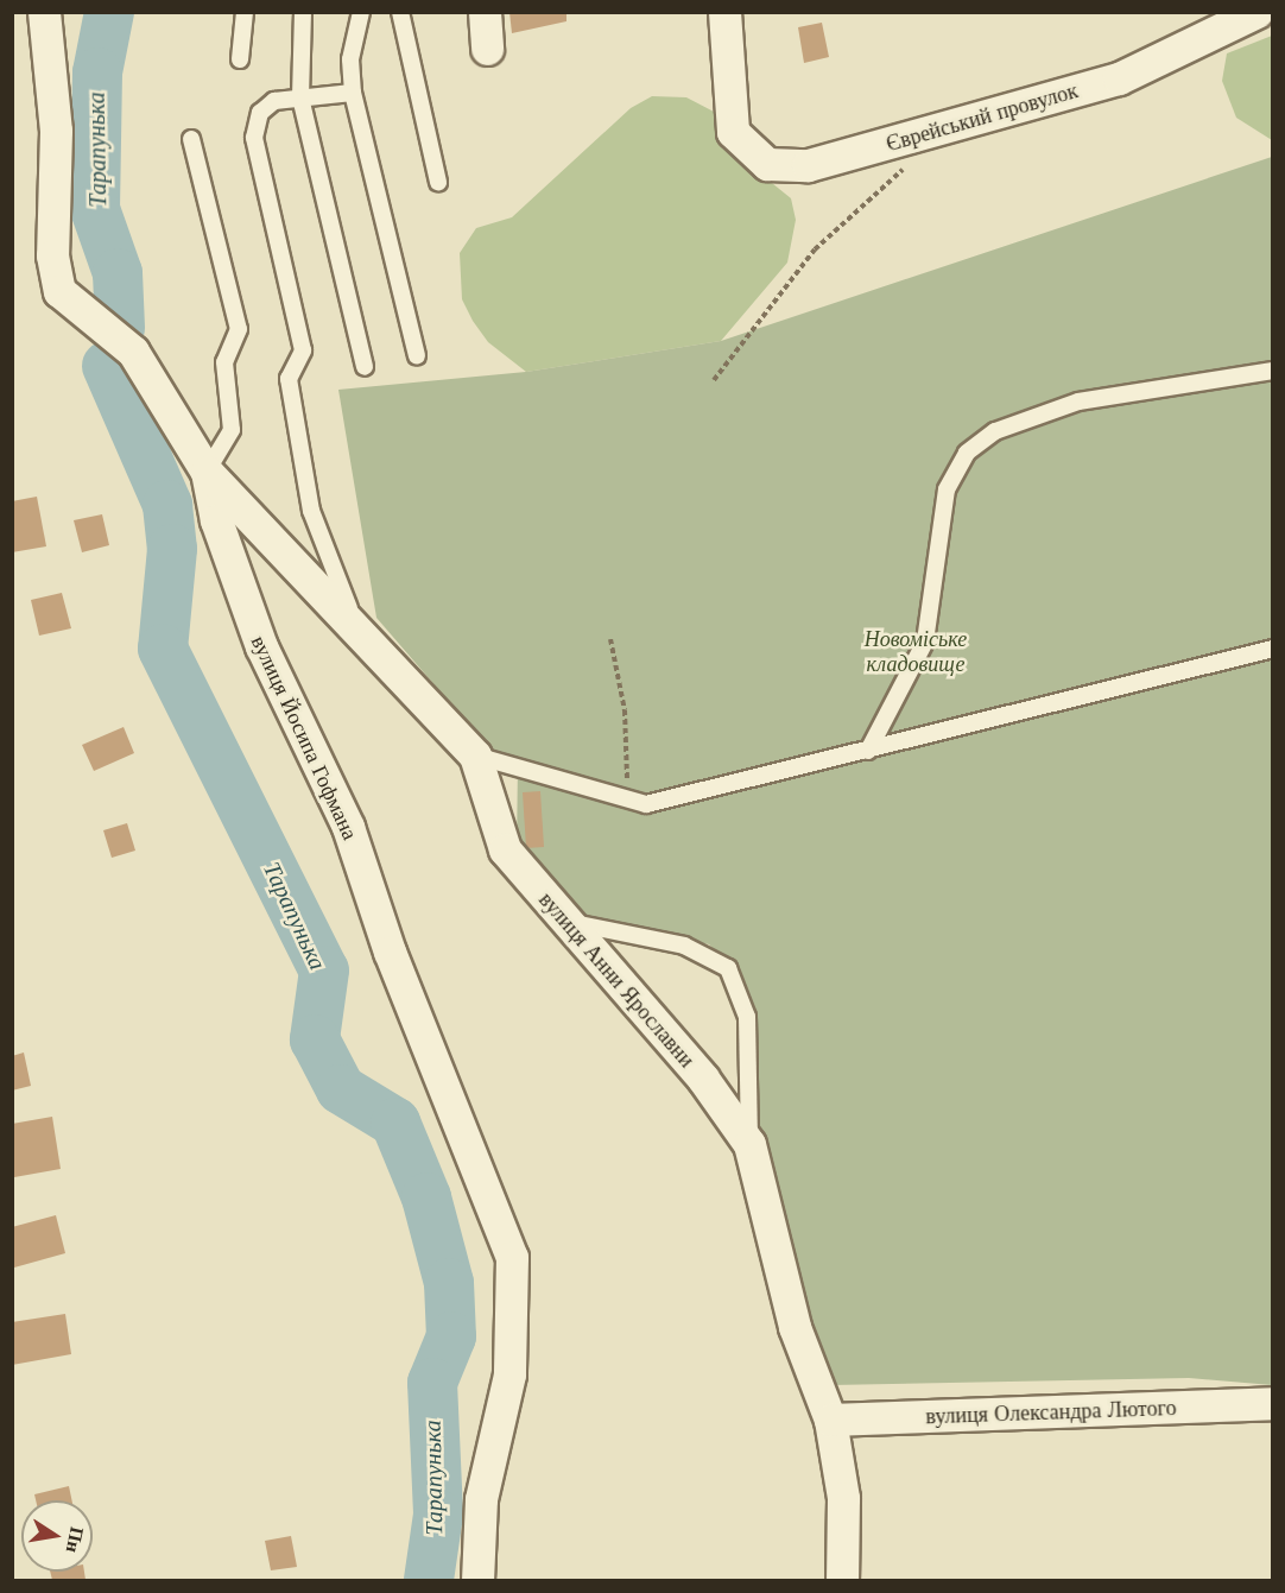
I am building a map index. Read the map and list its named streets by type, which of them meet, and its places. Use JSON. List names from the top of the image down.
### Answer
{
  "streets": {
    "street": [
      "Єврейський провулок",
      "вулиця Йосипа Гофмана",
      "вулиця Анни Ярославни",
      "вулиця Олександра Лютого"
    ]
  },
  "crossings": [
    ["вулиця Йосипа Гофмана", "вулиця Анни Ярославни"],
    ["вулиця Анни Ярославни", "вулиця Олександра Лютого"]
  ],
  "water": ["Тарапунька"],
  "parks": ["Новоміське кладовище"],
  "north": "right"
}
